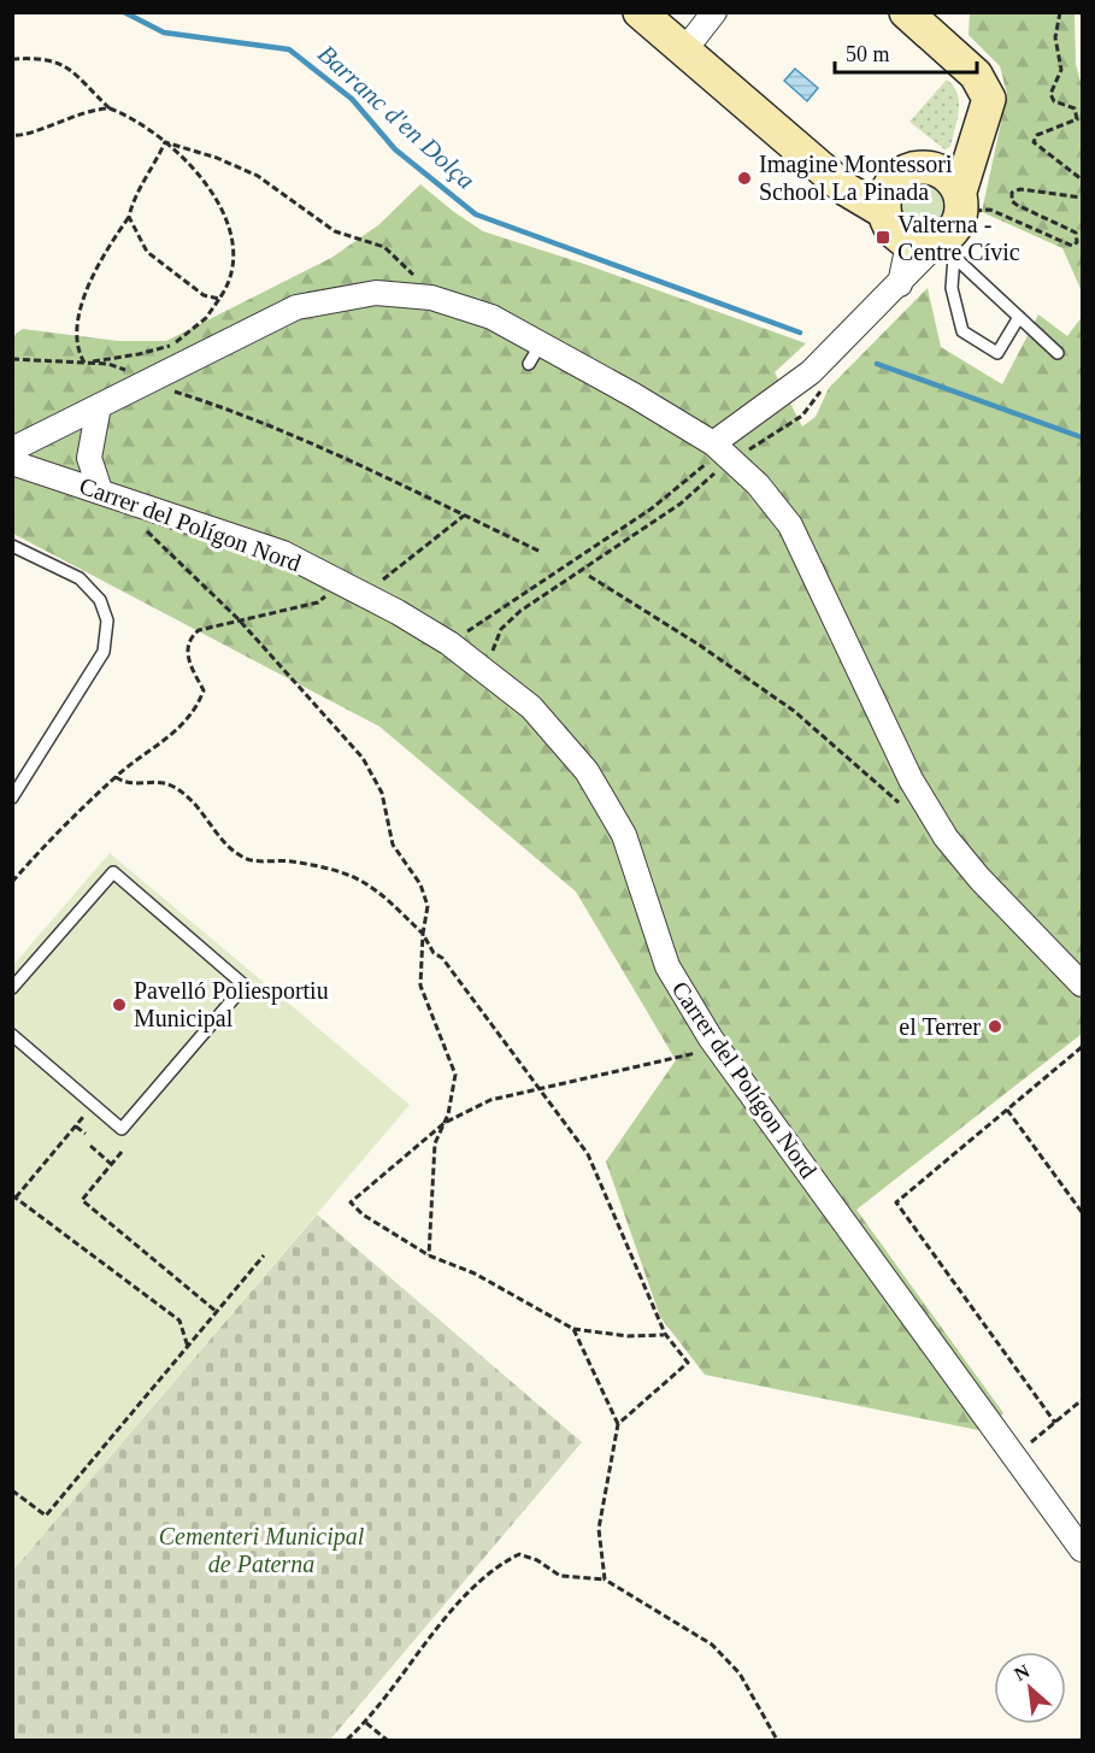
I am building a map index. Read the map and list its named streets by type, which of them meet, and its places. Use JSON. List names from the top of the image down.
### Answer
{
  "streets": {
    "street": ["Carrer del Polígon Nord"]
  },
  "water": ["Barranc d'en Dolça"],
  "parks": ["Cementeri Municipal de Paterna"],
  "places": {
    "other": ["Imagine Montessori School La Pinada", "Pavelló Poliesportiu Municipal", "el Terrer"],
    "transit": ["Valterna - Centre Cívic"]
  },
  "scale_bar": "50 m",
  "north": "top left"
}
